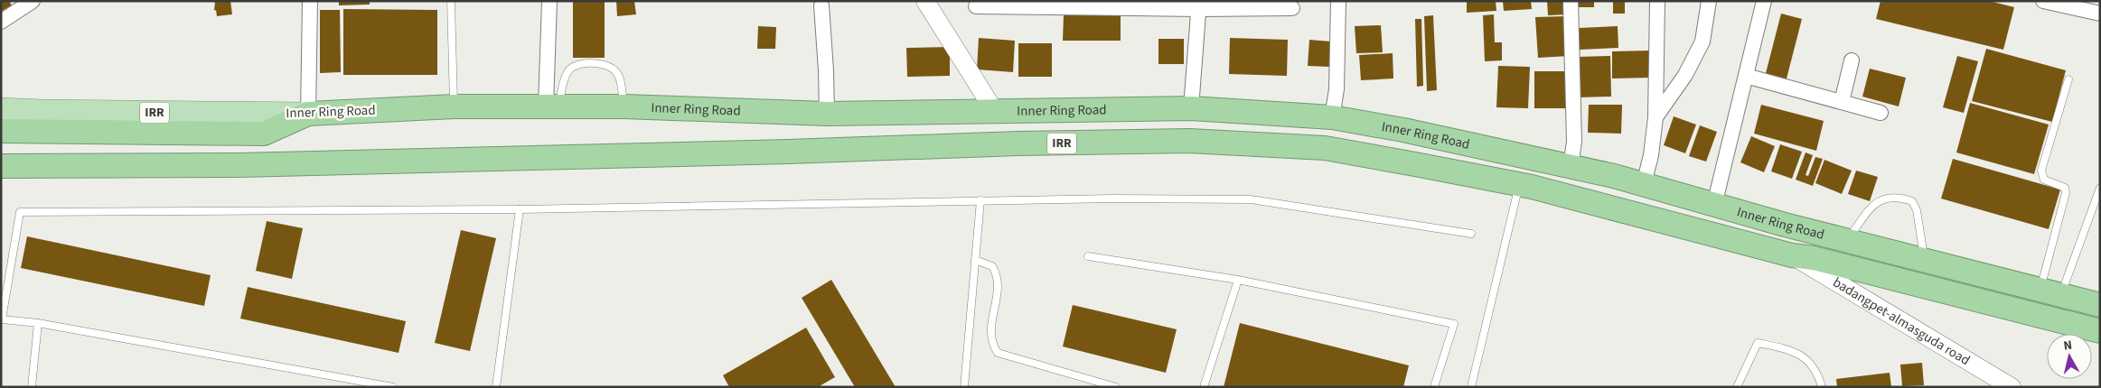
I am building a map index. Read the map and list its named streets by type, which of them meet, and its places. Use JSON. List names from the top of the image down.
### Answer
{
  "streets": {
    "highway": ["Inner Ring Road", "IRR"],
    "street": ["badangpet-almasguda road"]
  },
  "crossings": [
    ["Inner Ring Road", "badangpet-almasguda road"]
  ],
  "north": "top"
}
